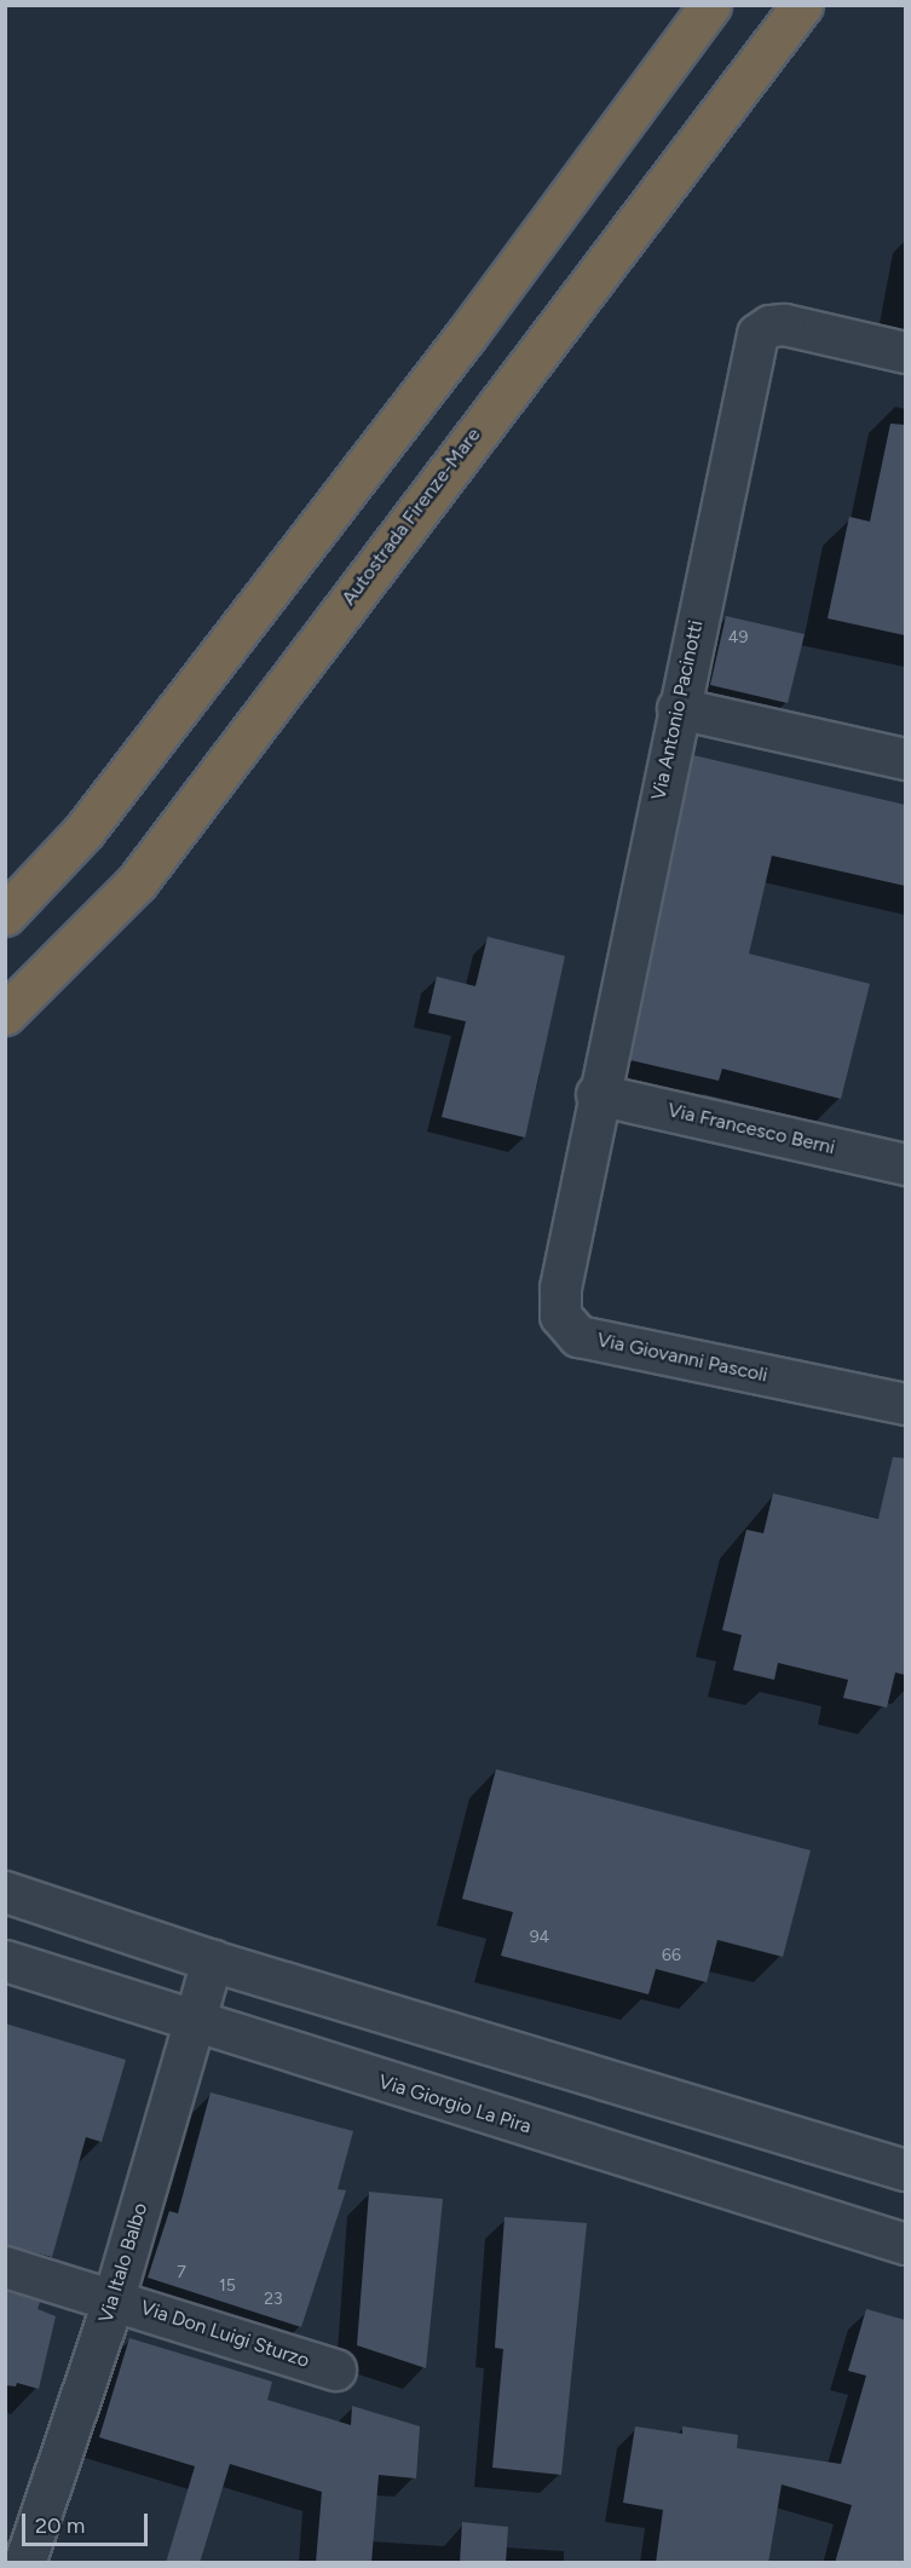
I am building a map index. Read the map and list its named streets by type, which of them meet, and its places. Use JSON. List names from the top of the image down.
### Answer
{
  "streets": {
    "highway": ["Autostrada Firenze-Mare"],
    "street": [
      "Via Antonio Pacinotti",
      "Via Francesco Berni",
      "Via Giovanni Pascoli",
      "Via Giorgio La Pira",
      "Via Italo Balbo",
      "Via Don Luigi Sturzo"
    ]
  },
  "crossings": [
    ["Via Antonio Pacinotti", "Via Francesco Berni"],
    ["Via Antonio Pacinotti", "Via Giovanni Pascoli"],
    ["Via Francesco Berni", "Via Giovanni Pascoli"],
    ["Via Giorgio La Pira", "Via Italo Balbo"],
    ["Via Italo Balbo", "Via Don Luigi Sturzo"]
  ],
  "house_numbers": [
    "49",
    "94",
    "66",
    "7",
    "15",
    "23"
  ],
  "scale_bar": "20 m"
}
